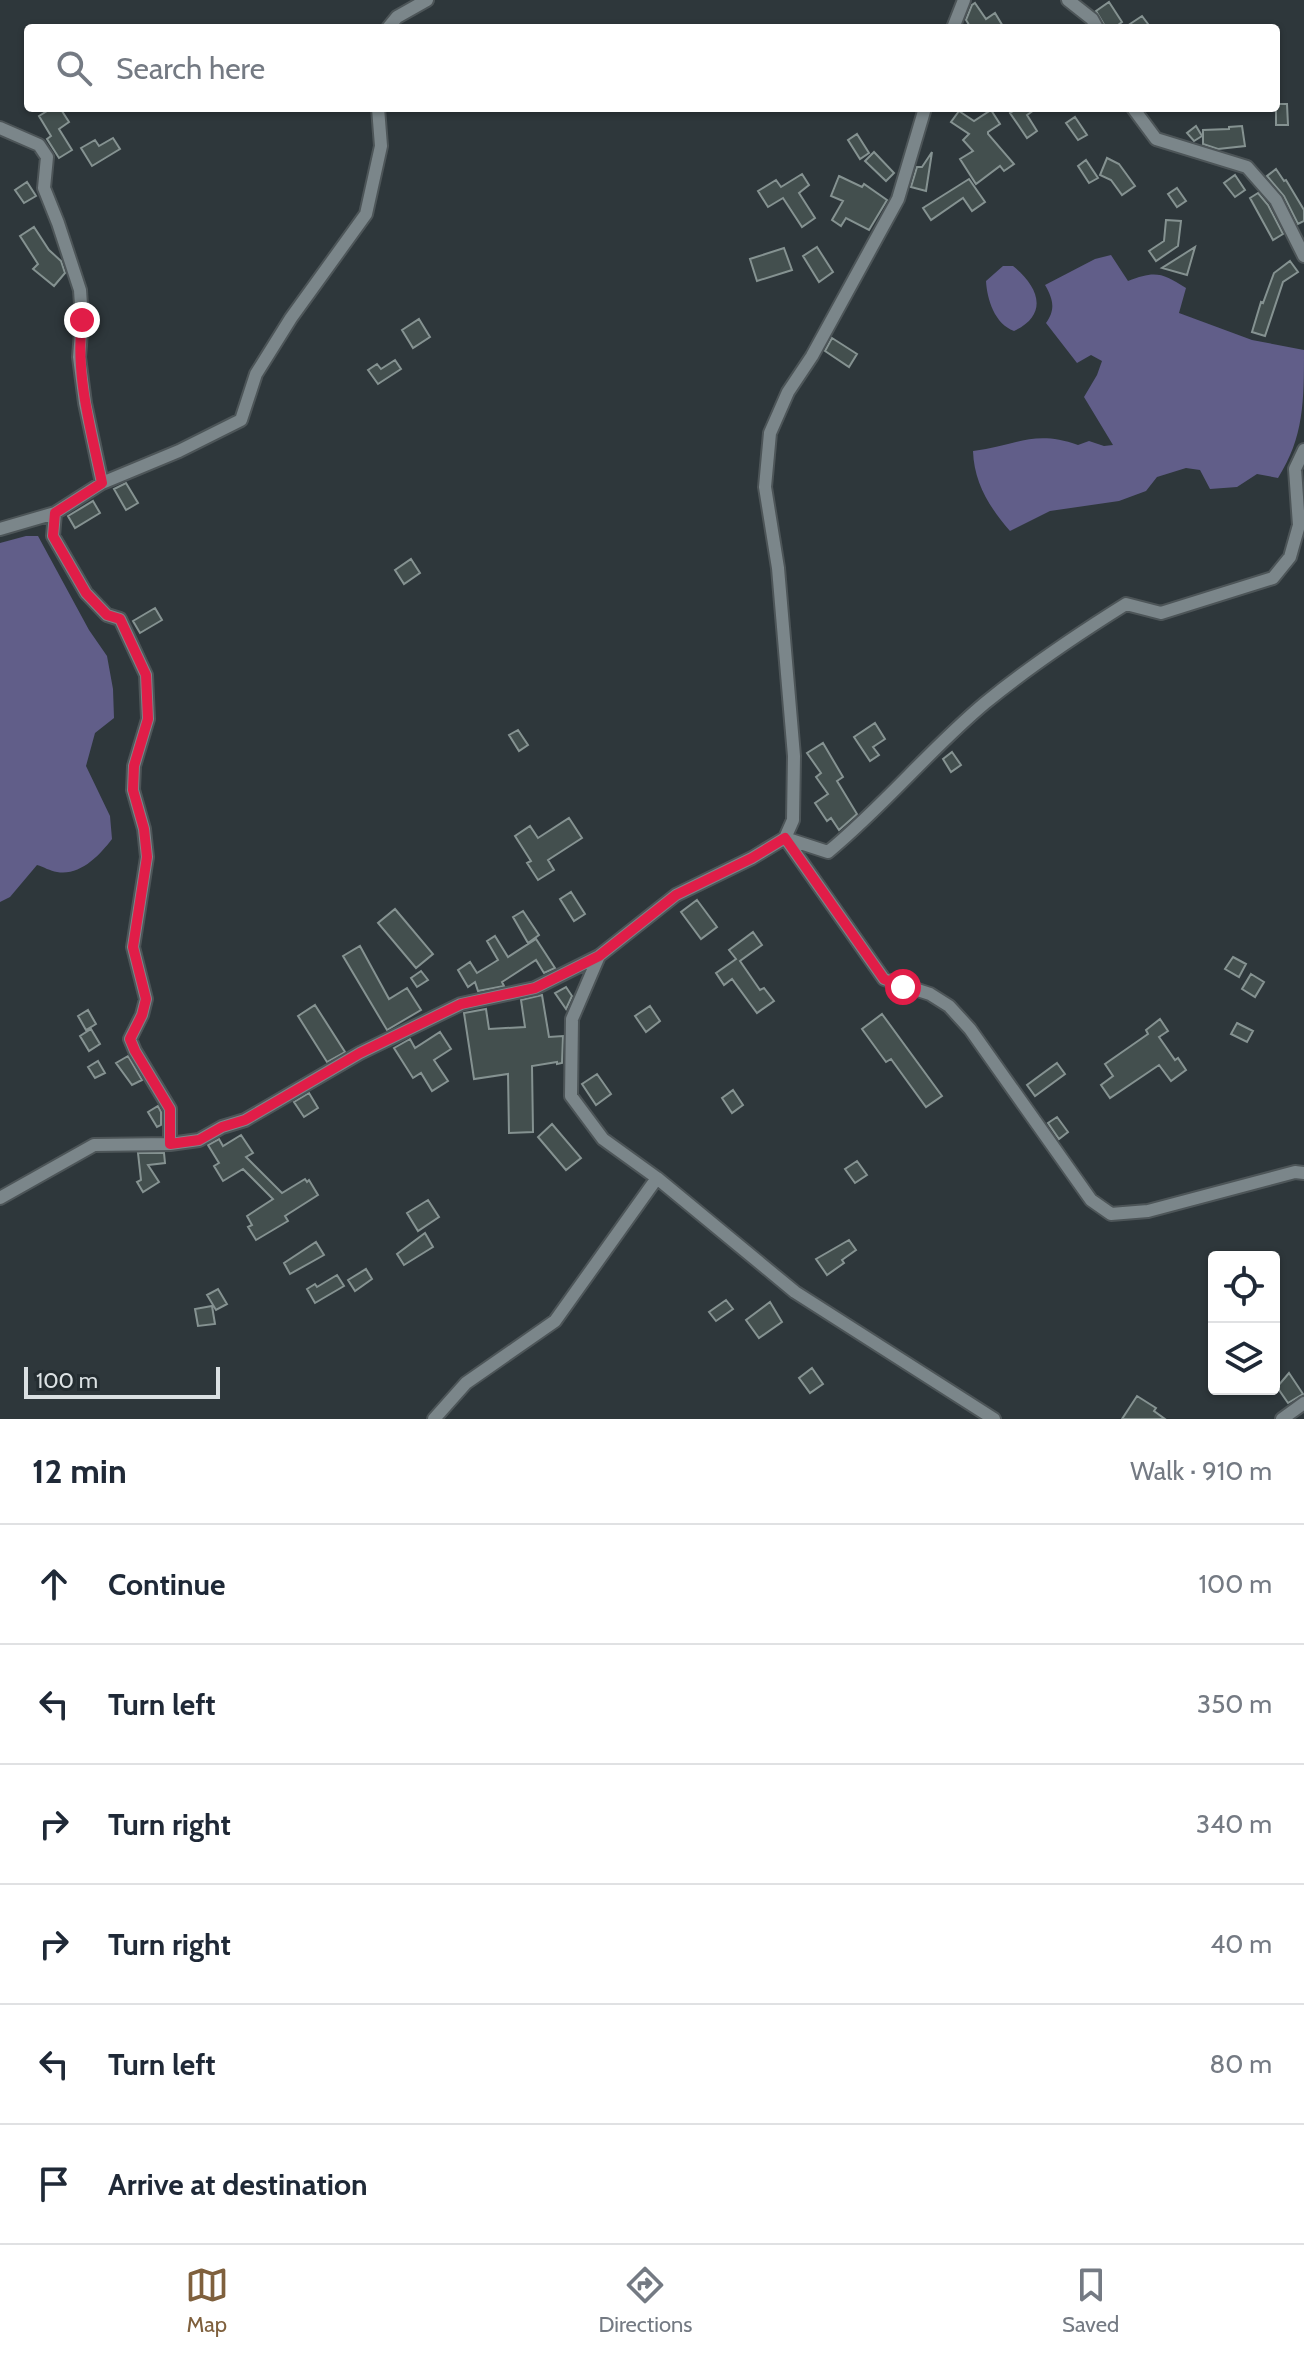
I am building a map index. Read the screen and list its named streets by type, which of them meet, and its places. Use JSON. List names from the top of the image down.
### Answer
{
  "scale_bar": "100 m",
  "page": {
    "search": "Search here",
    "scale": "100 m",
    "heading": ["12 min", "Walk · 910 m"],
    "list": [
      ["Continue", "100 m"],
      ["Turn left", "350 m"],
      ["Turn right", "340 m"],
      ["Turn right", "40 m"],
      ["Turn left", "80 m"],
      "Arrive at destination"
    ],
    "nav": ["Map", "Directions", "Saved"]
  }
}
